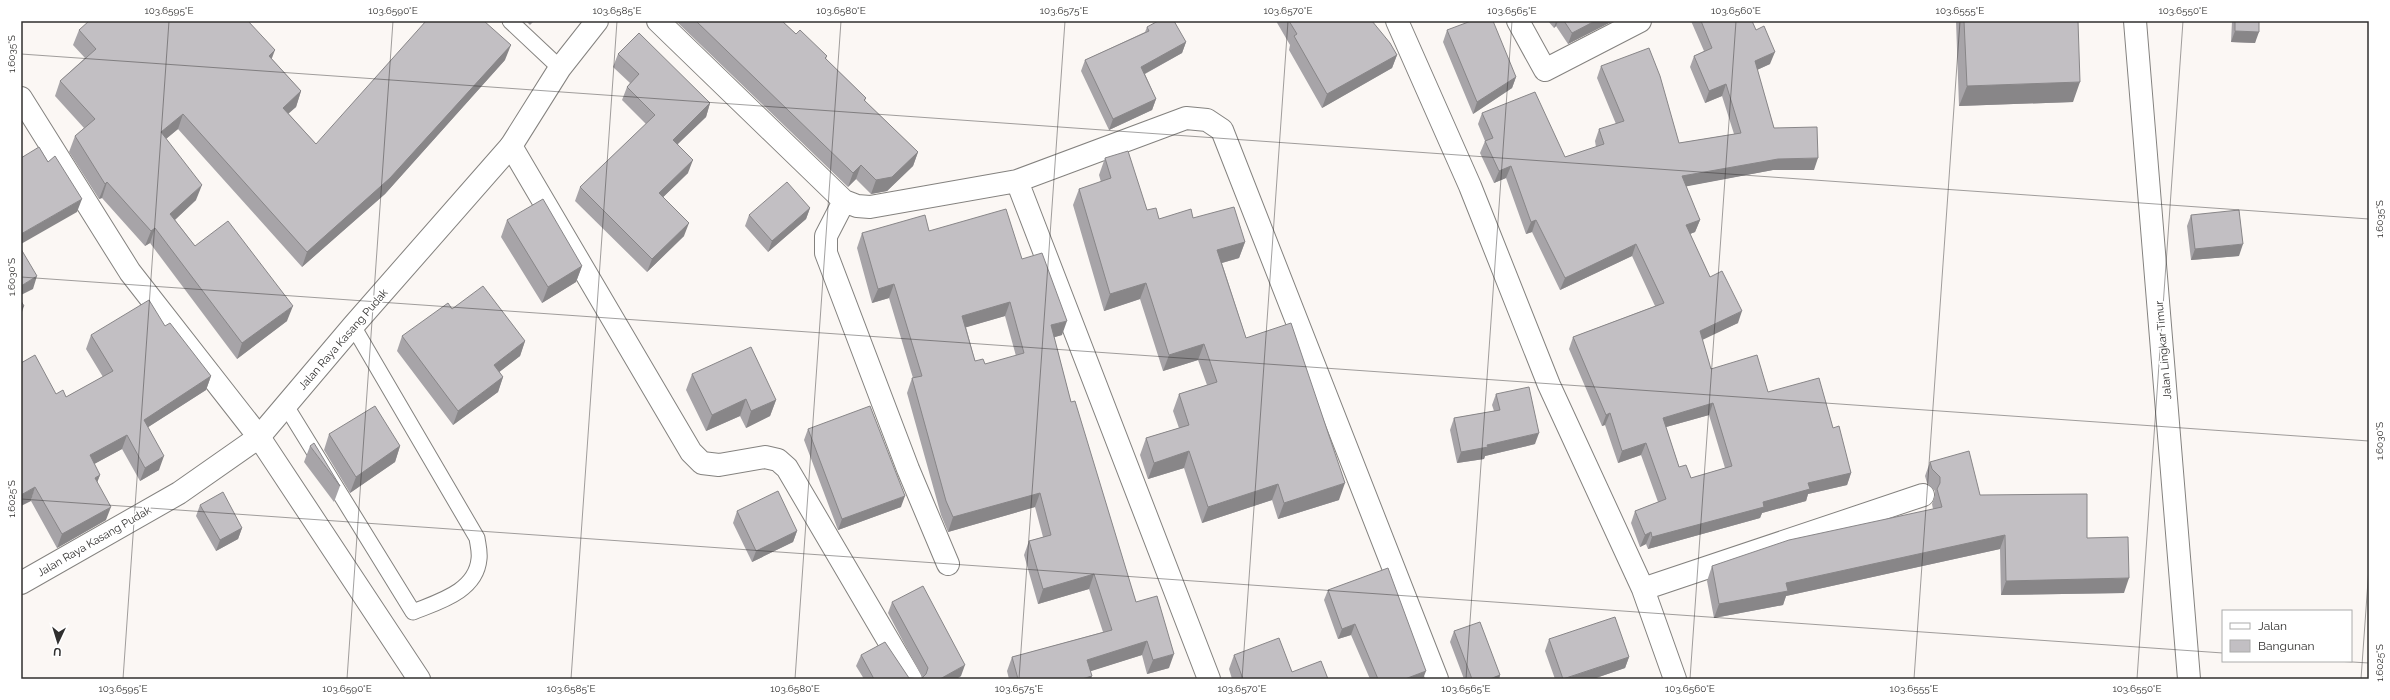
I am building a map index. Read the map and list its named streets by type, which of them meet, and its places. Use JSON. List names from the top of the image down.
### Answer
{
  "streets": {
    "main road": ["Jalan Raya Kasang Pudak", "Jalan Lingkar Timur"]
  },
  "legend": ["Jalan", "Bangunan"],
  "north": "bottom",
  "coordinates": [
    "103.6595°E",
    "103.6590°E",
    "103.6585°E",
    "103.6580°E",
    "103.6575°E",
    "103.6570°E",
    "103.6565°E",
    "103.6560°E",
    "103.6555°E",
    "103.6550°E",
    "1.6035°S",
    "1.6030°S",
    "1.6025°S"
  ]
}
